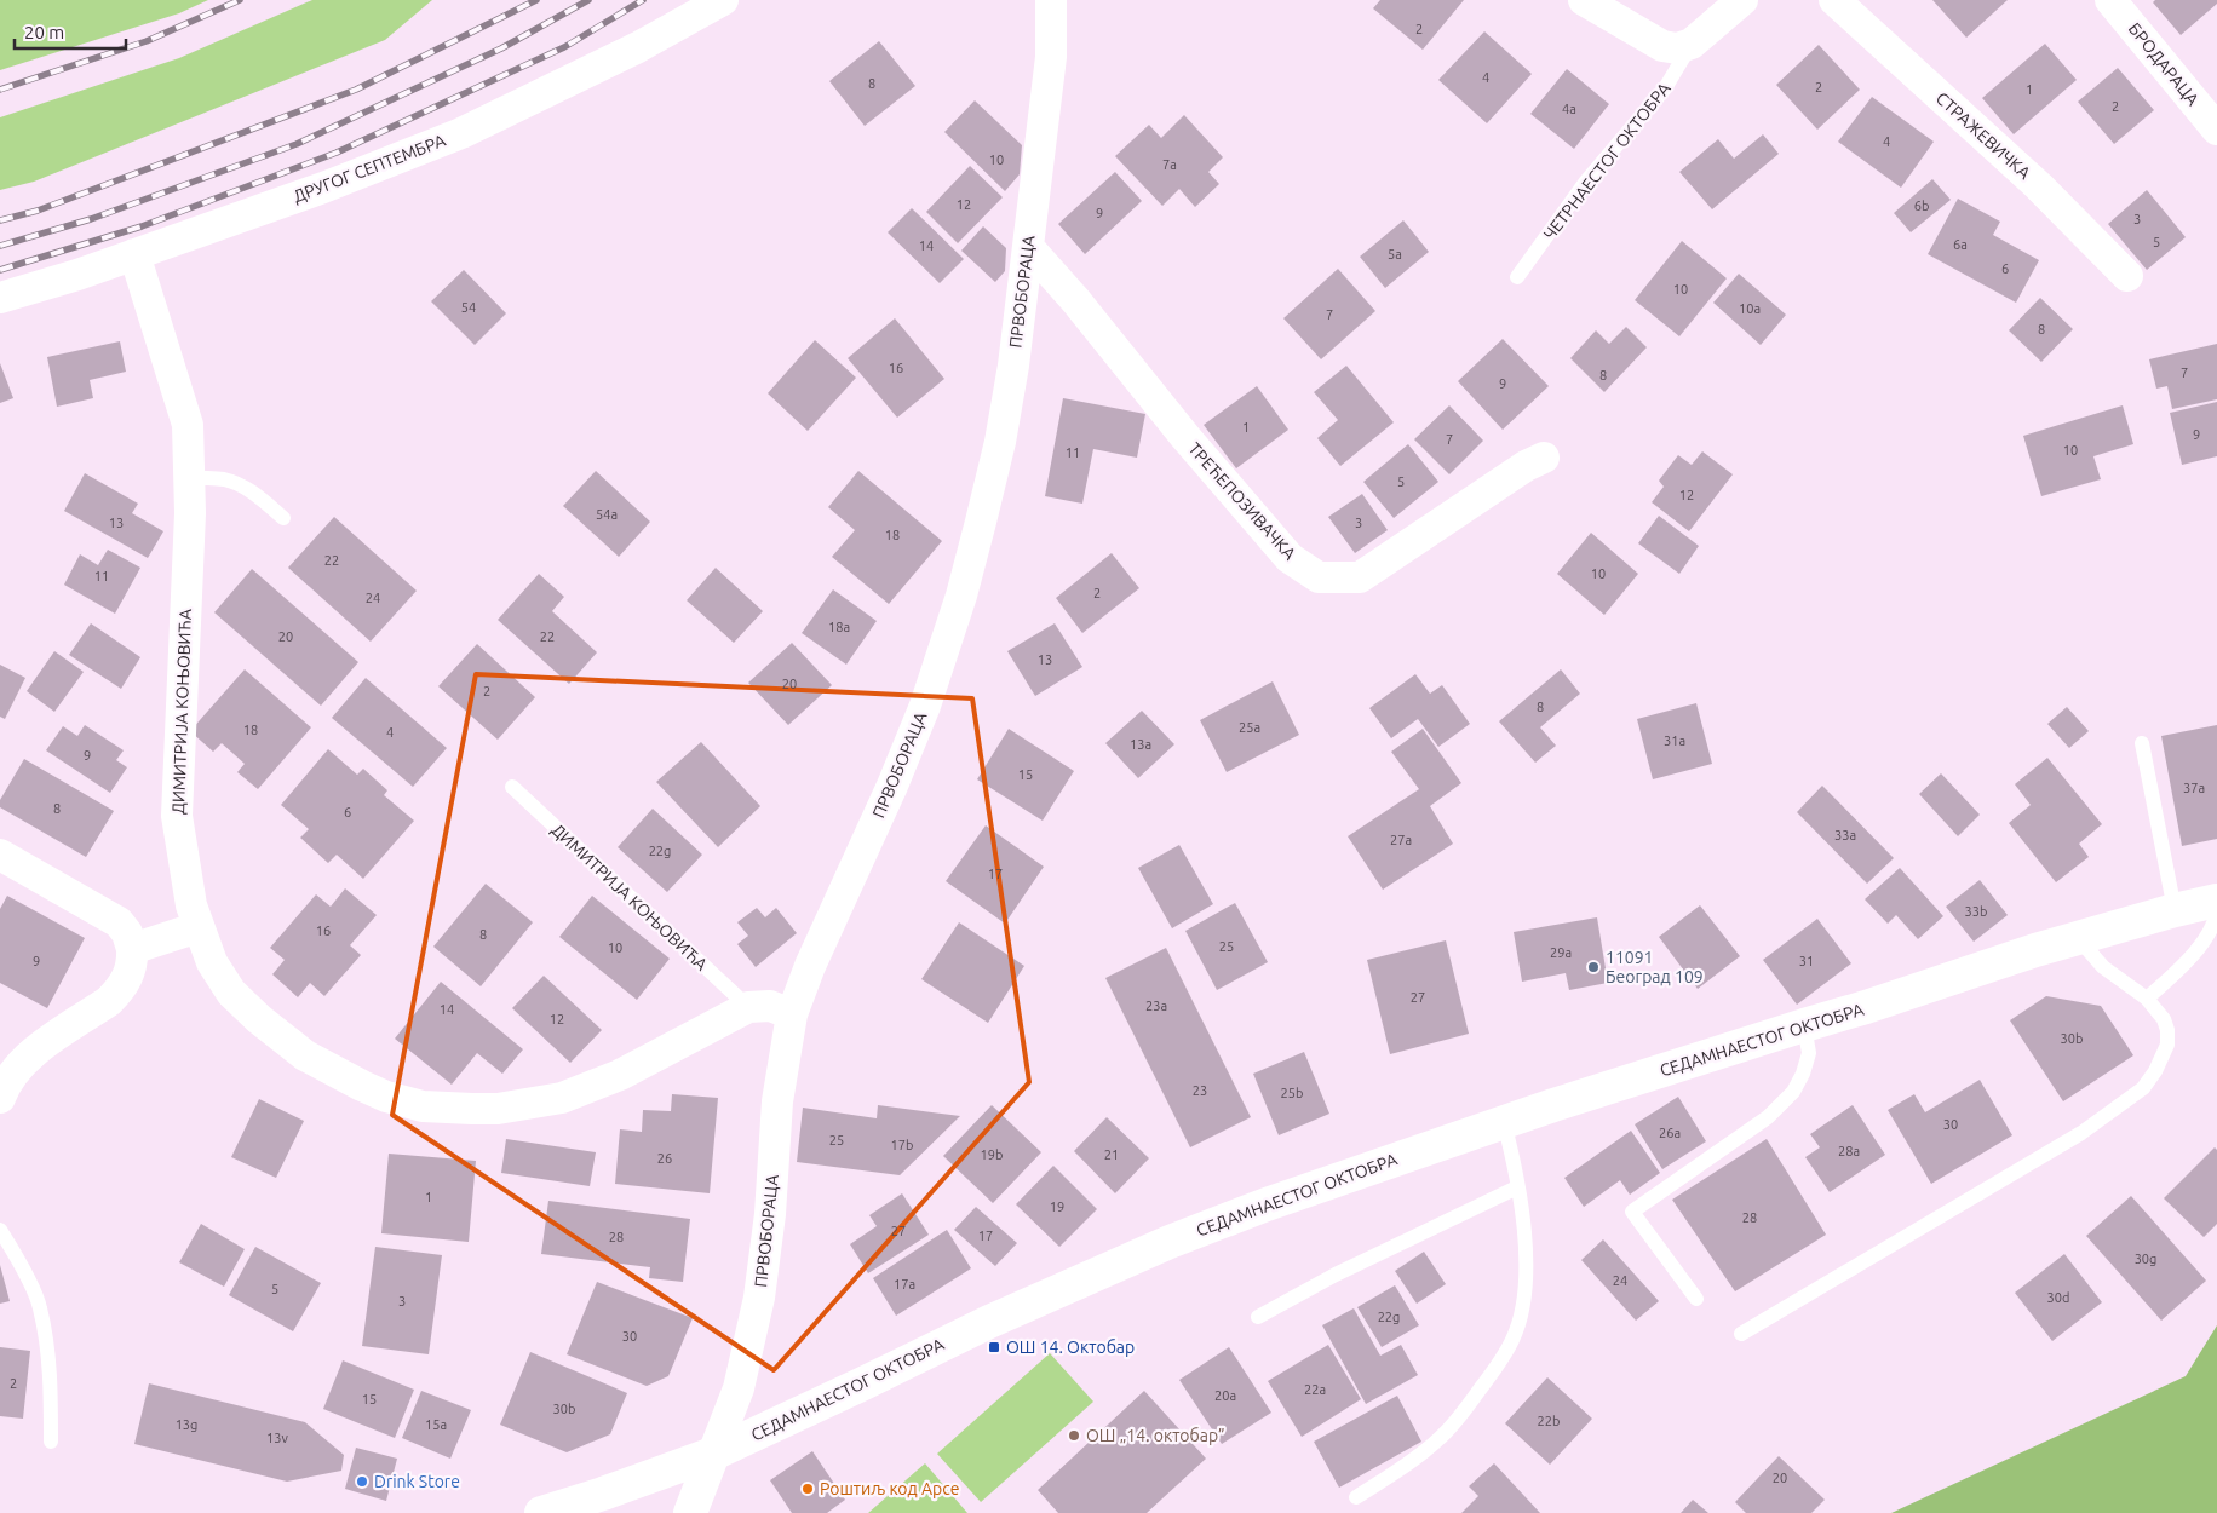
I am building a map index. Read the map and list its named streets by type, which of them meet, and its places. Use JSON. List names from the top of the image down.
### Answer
{
  "streets": {
    "street": [
      "БРОДАРАЦА",
      "СТРАЖЕВИЧКА",
      "ЧЕТРНАЕСТОГ ОКТОБРА",
      "ДРУГОГ СЕПТЕМБРА",
      "ПРВОБОРАЦА",
      "ТРЕЋЕПОЗИВАЧКА",
      "ДИМИТРИЈА КОЊОВИЋА",
      "СЕДАМНАЕСТОГ ОКТОБРА"
    ]
  },
  "crossings": [
    ["ДРУГОГ СЕПТЕМБРА", "ДИМИТРИЈА КОЊОВИЋА"],
    ["ПРВОБОРАЦА", "ТРЕЋЕПОЗИВАЧКА"],
    ["ПРВОБОРАЦА", "СЕДАМНАЕСТОГ ОКТОБРА"]
  ],
  "places": {
    "other": [
      "11091 Београд 109",
      "ОШ „14. октобар”",
      "Drink Store",
      "Роштиљ код Арсе"
    ],
    "transit": ["ОШ 14. Октобар"]
  },
  "house_numbers": [
    "2",
    "4",
    "8",
    "2",
    "1",
    "2",
    "4a",
    "4",
    "10",
    "7a",
    "12",
    "6b",
    "9",
    "3",
    "5",
    "6a",
    "14",
    "5a",
    "6",
    "10",
    "54",
    "10a",
    "7",
    "8",
    "16",
    "7",
    "8",
    "9",
    "1",
    "9",
    "7",
    "10",
    "11",
    "5",
    "12",
    "54a",
    "13",
    "3",
    "18",
    "22",
    "10",
    "11",
    "2",
    "24",
    "18a",
    "20",
    "22",
    "13",
    "20",
    "2",
    "8",
    "25a",
    "18",
    "4",
    "31a",
    "13a",
    "9",
    "15",
    "37a",
    "8",
    "6",
    "33a",
    "27a",
    "22g",
    "17",
    "33b",
    "16",
    "8",
    "25",
    "10",
    "29a",
    "9",
    "31",
    "27",
    "23a",
    "14",
    "12",
    "30b",
    "23",
    "25b",
    "30",
    "26a",
    "25",
    "17b",
    "28a",
    "19b",
    "21",
    "26",
    "1",
    "19",
    "28",
    "27",
    "17",
    "28",
    "30g",
    "24",
    "17a",
    "5",
    "30d",
    "3",
    "22g",
    "30",
    "2",
    "22a",
    "20a",
    "15",
    "30b",
    "22b",
    "13g",
    "15a",
    "13v",
    "20"
  ],
  "scale_bar": "20 m"
}
